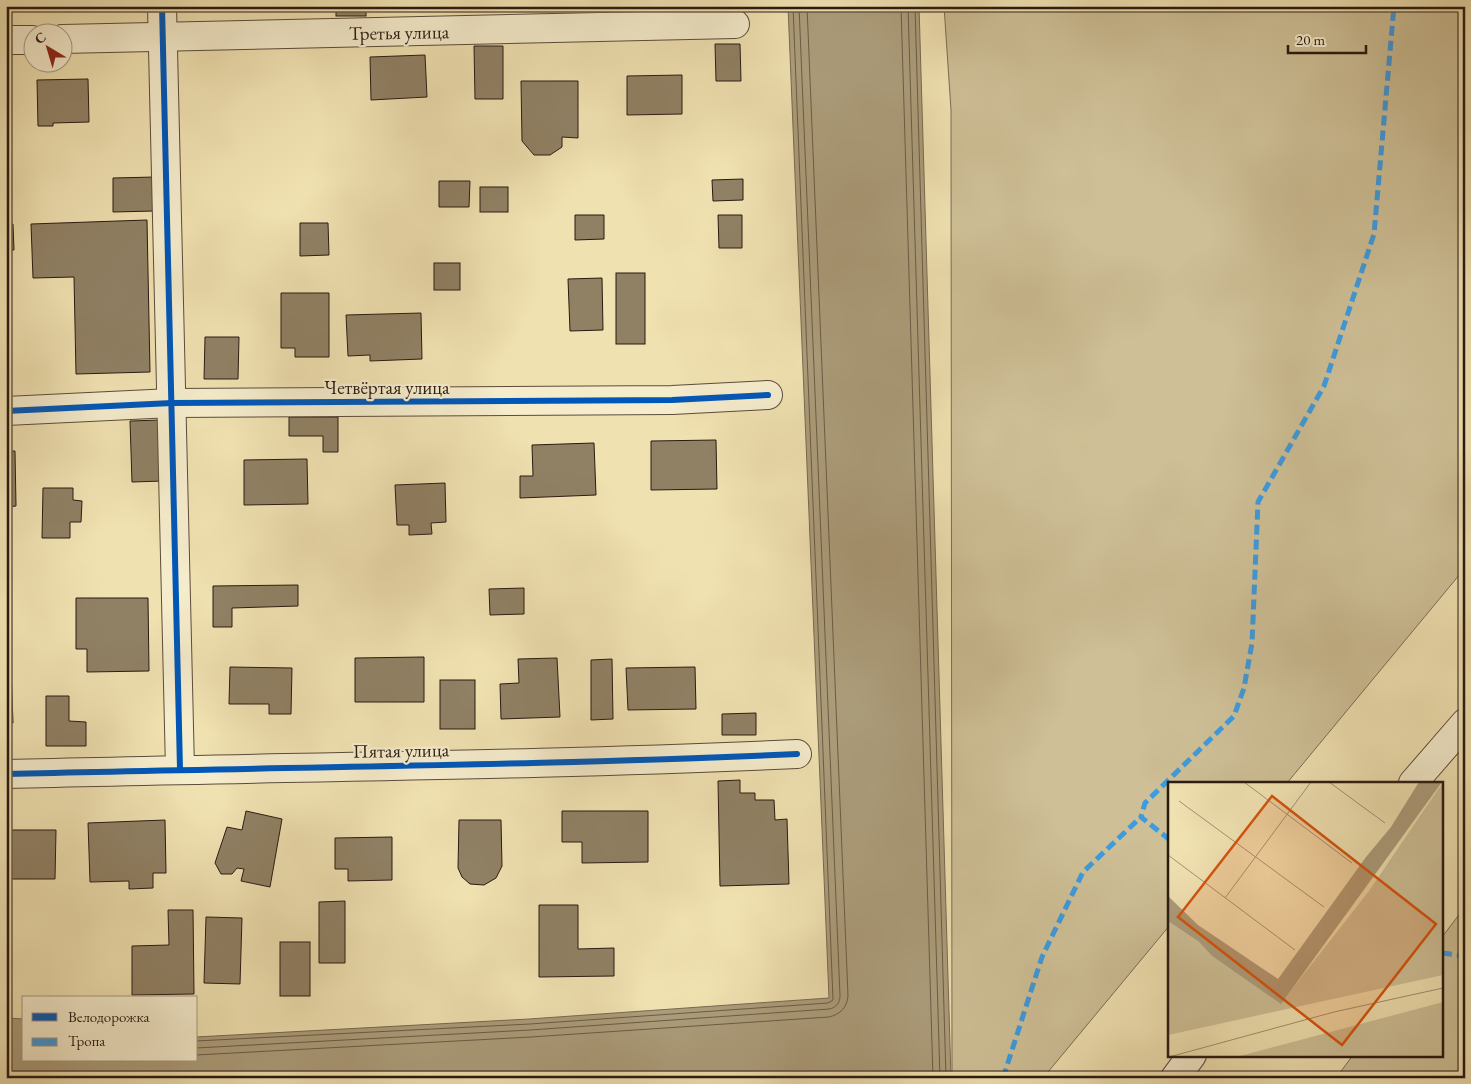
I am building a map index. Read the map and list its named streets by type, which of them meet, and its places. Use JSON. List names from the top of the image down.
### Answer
{
  "streets": {
    "street": ["Третья улица", "Четвёртая улица", "Пятая улица"]
  },
  "legend": ["Велодорожка", "Тропа"],
  "scale_bar": "20 m",
  "north": "top left"
}
